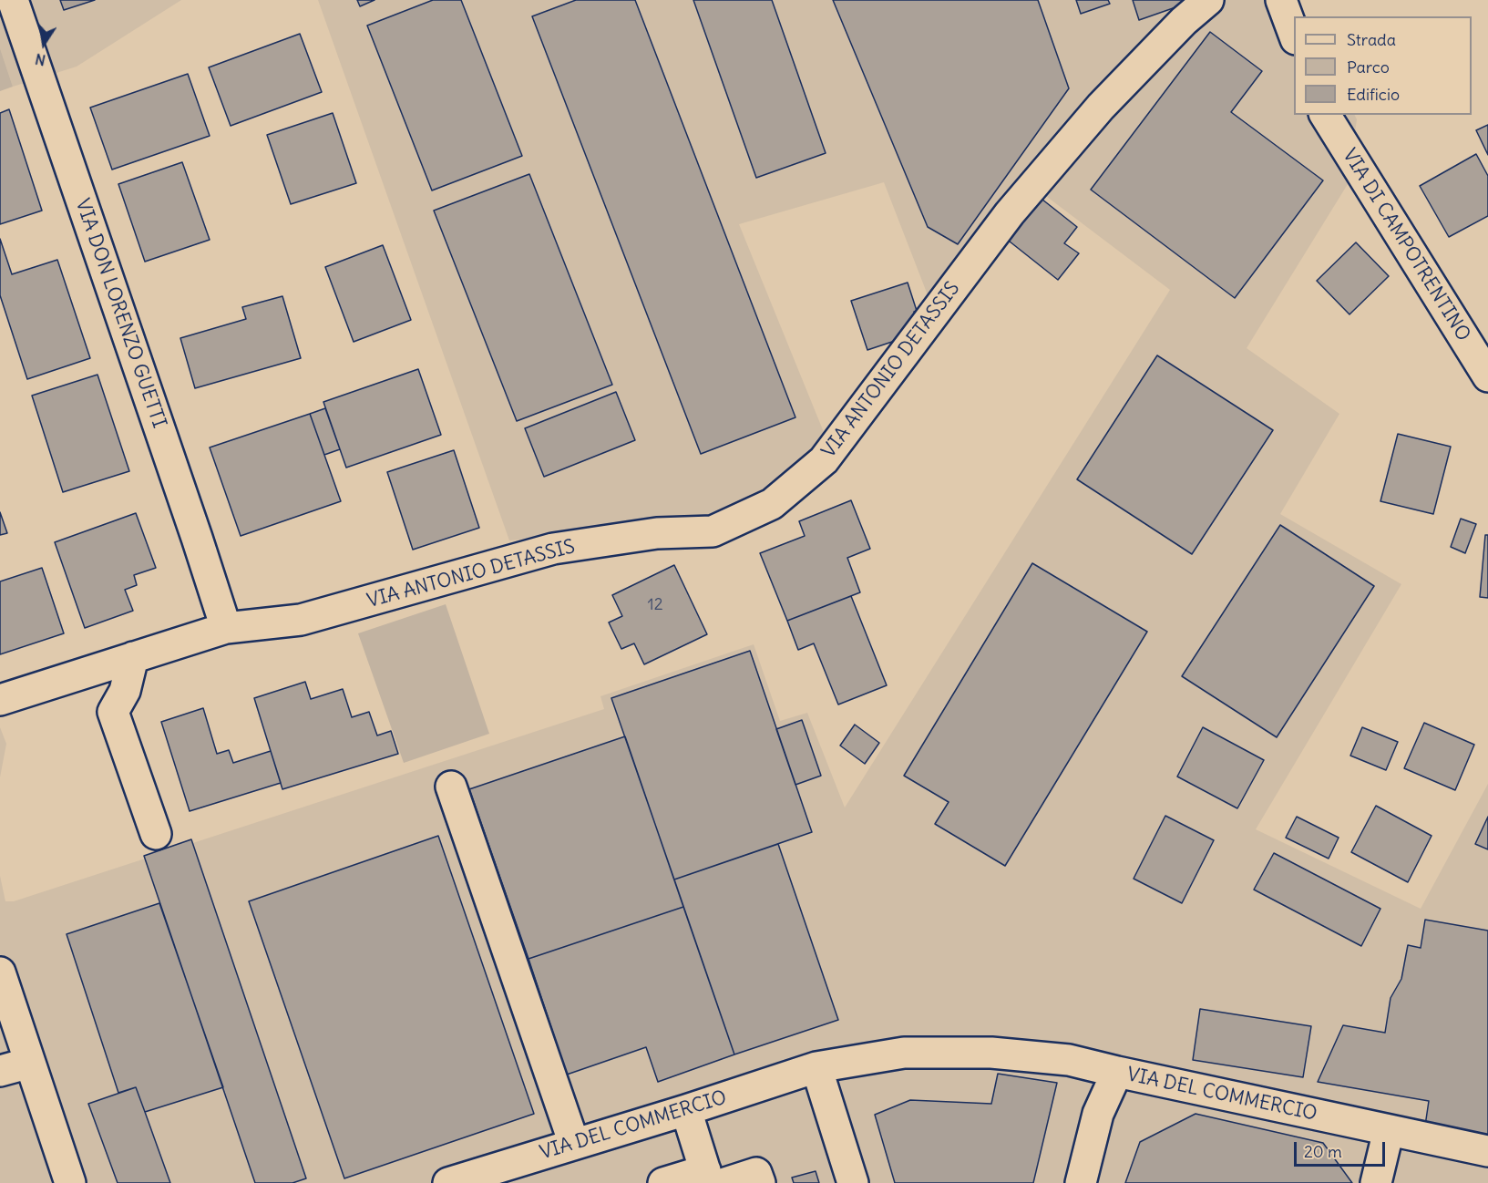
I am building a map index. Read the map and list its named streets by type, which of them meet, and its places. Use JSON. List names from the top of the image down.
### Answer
{
  "streets": {
    "street": [
      "VIA DI CAMPOTRENTINO",
      "VIA DON LORENZO GUETTI",
      "VIA ANTONIO DETASSIS",
      "VIA DEL COMMERCIO"
    ]
  },
  "crossings": [
    ["VIA DON LORENZO GUETTI", "VIA ANTONIO DETASSIS"]
  ],
  "house_numbers": ["12"],
  "legend": ["Strada", "Parco", "Edificio"],
  "scale_bar": "20 m",
  "north": "bottom"
}
